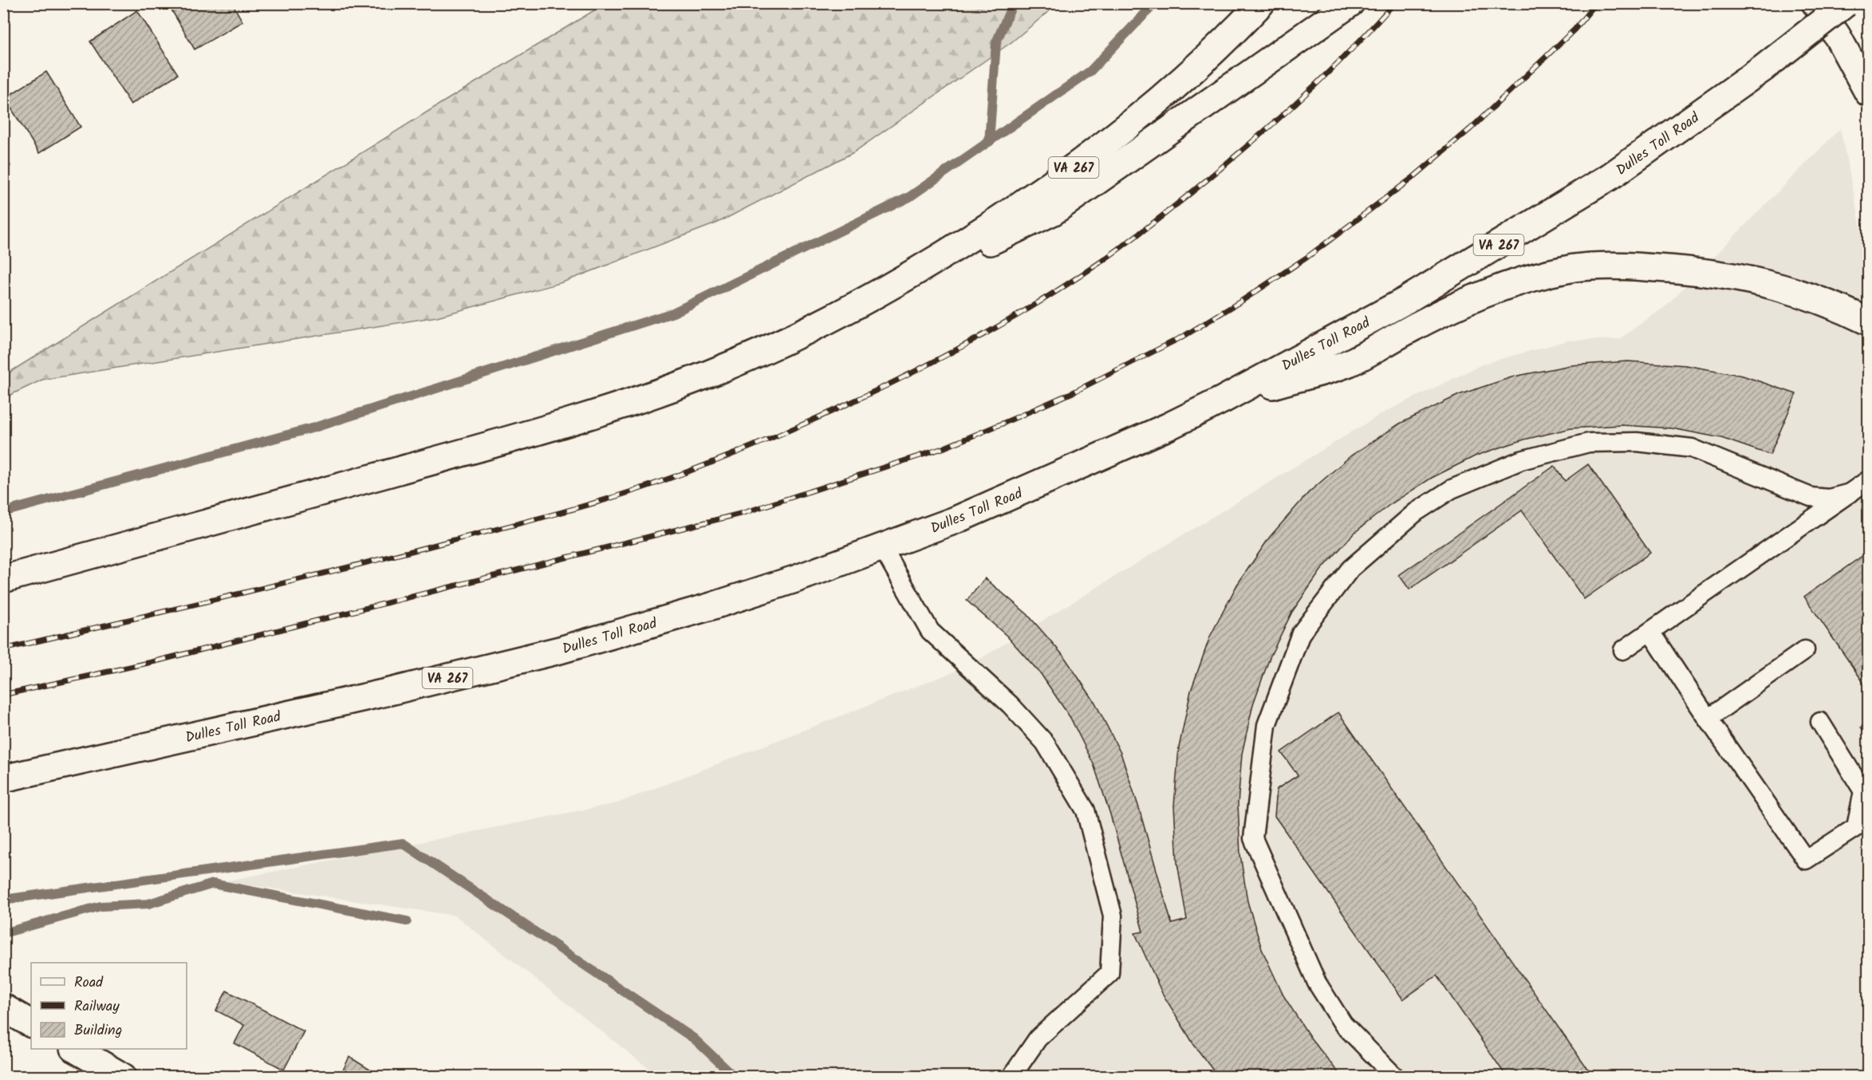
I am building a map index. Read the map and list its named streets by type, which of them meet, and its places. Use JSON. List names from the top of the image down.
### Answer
{
  "streets": {
    "main road": ["Dulles Toll Road", "VA 267"]
  },
  "legend": ["Road", "Railway", "Building"]
}
